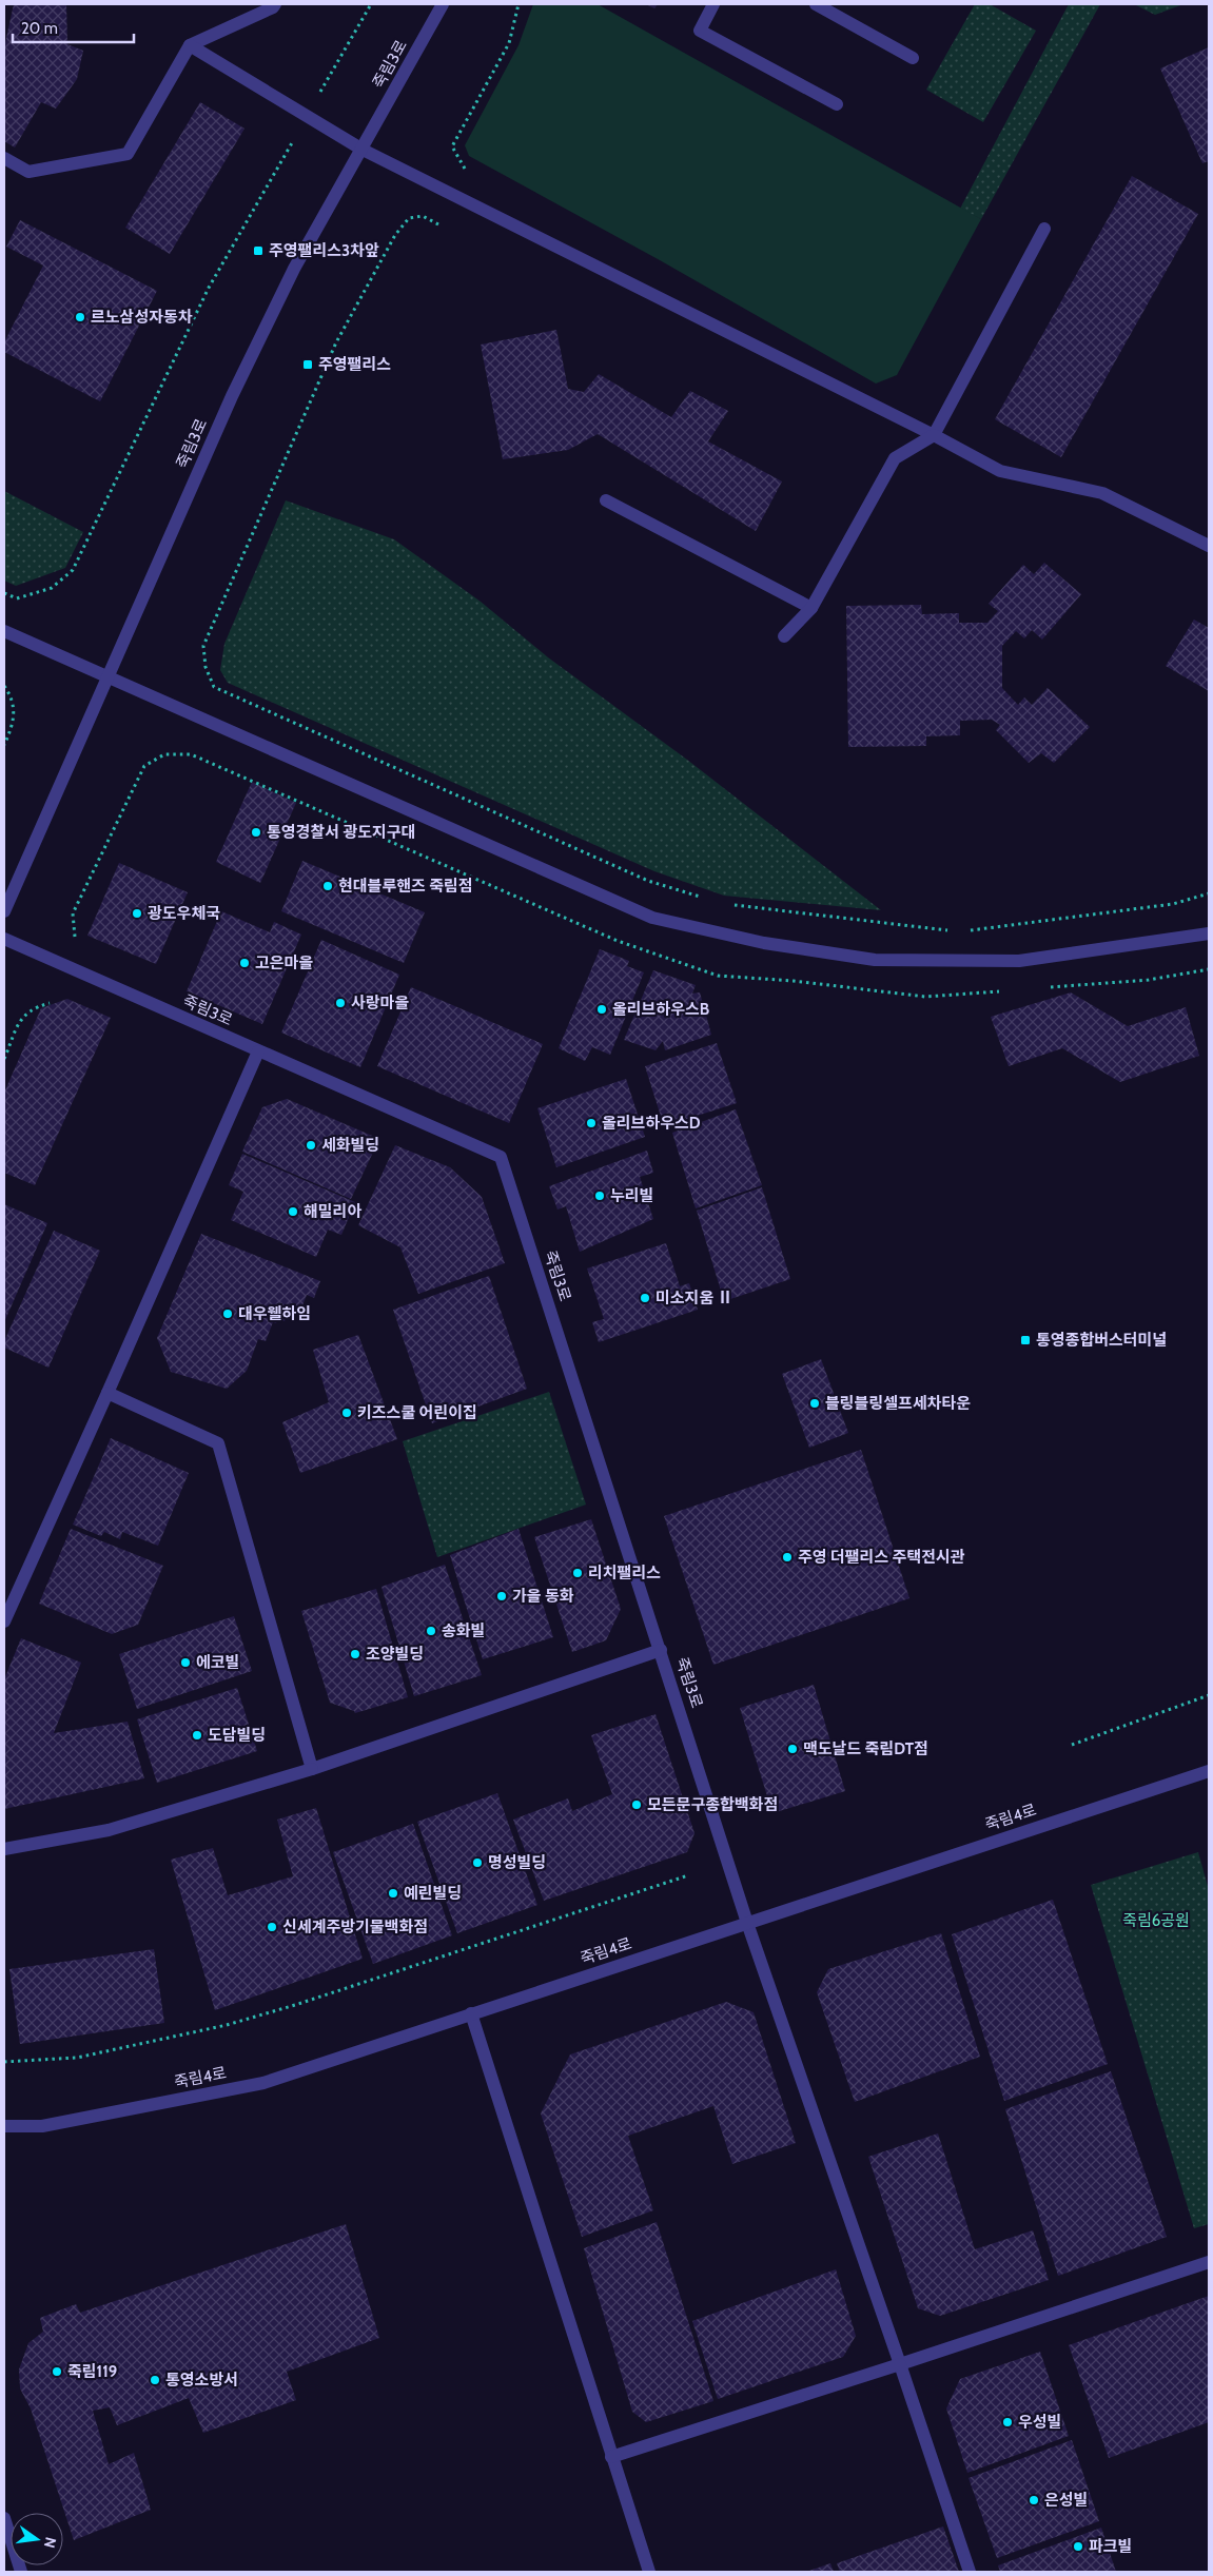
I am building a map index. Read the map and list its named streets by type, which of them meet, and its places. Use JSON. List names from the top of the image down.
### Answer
{
  "streets": {
    "street": ["죽림3로", "죽림4로"]
  },
  "crossings": [
    ["죽림3로", "죽림4로"]
  ],
  "parks": ["죽림6공원"],
  "places": {
    "transit": ["주영팰리스3차앞", "주영팰리스", "통영종합버스터미널"],
    "other": [
      "르노삼성자동차",
      "통영경찰서 광도지구대",
      "현대블루핸즈 죽림점",
      "광도우체국",
      "고은마을",
      "사랑마을",
      "올리브하우스B",
      "올리브하우스D",
      "세화빌딩",
      "누리빌",
      "해밀리아",
      "미소지움 Ⅱ",
      "대우웰하임",
      "블링블링셀프세차타운",
      "키즈스쿨 어린이집",
      "주영 더팰리스 주택전시관",
      "리치팰리스",
      "가을 동화",
      "송화빌",
      "조양빌딩",
      "에코빌",
      "도담빌딩",
      "맥도날드 죽림DT점",
      "모든문구종합백화점",
      "명성빌딩",
      "예린빌딩",
      "신세계주방기물백화점",
      "죽림119",
      "통영소방서",
      "우성빌",
      "은성빌",
      "파크빌"
    ]
  },
  "scale_bar": "20 m",
  "north": "right"
}
